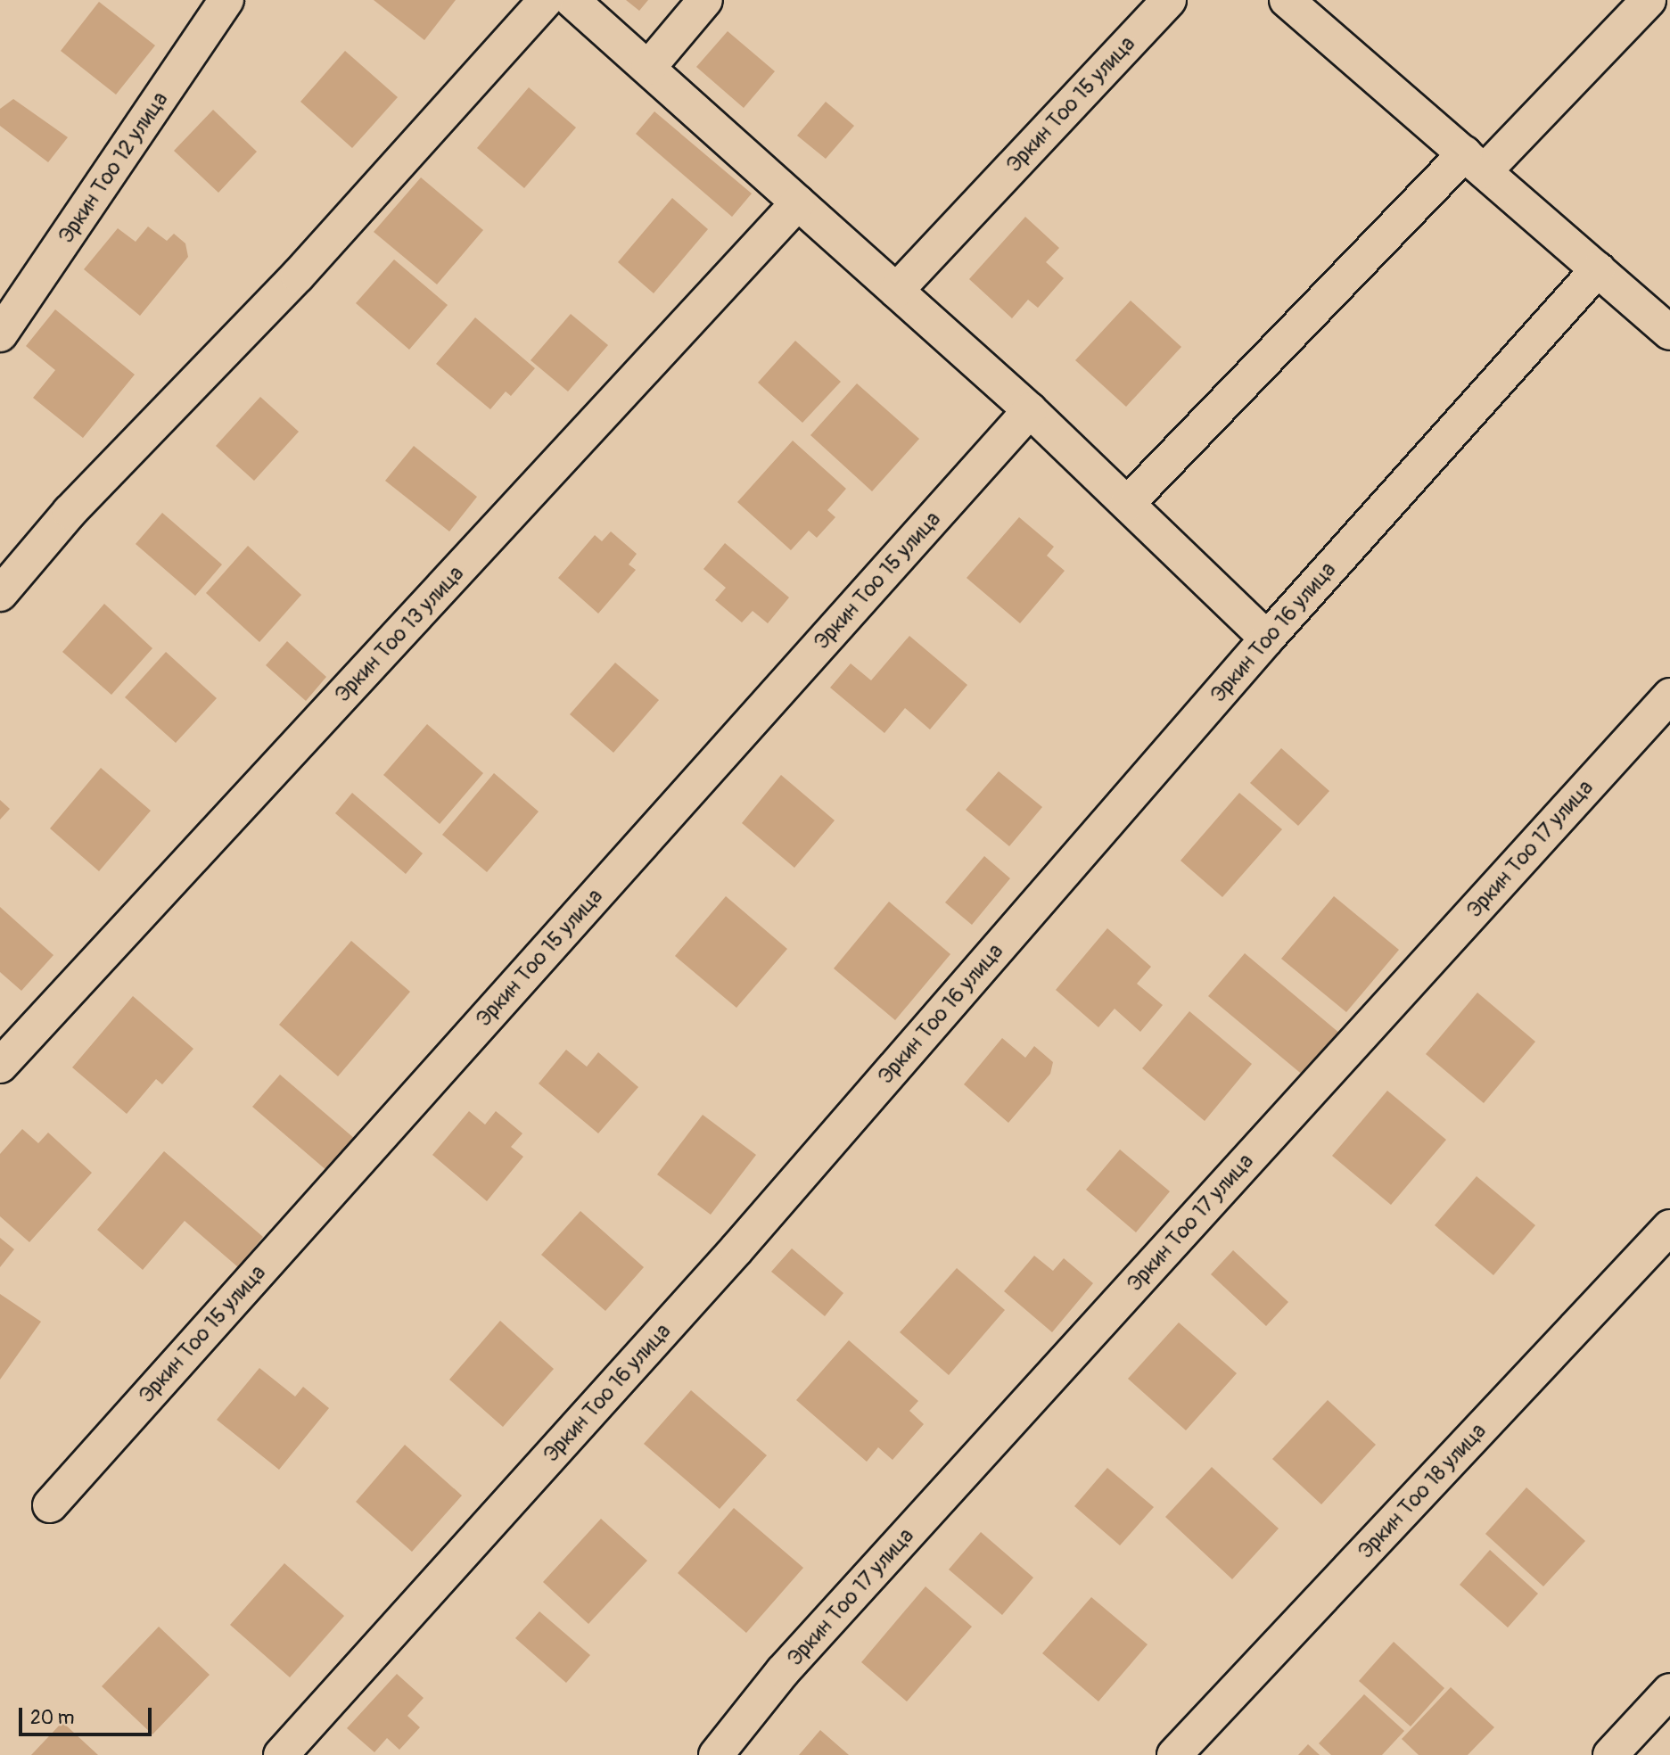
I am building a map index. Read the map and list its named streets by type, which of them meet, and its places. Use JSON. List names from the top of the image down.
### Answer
{
  "streets": {
    "street": [
      "Эркин Тоо 15 улица",
      "Эркин Тоо 12 улица",
      "Эркин Тоо 16 улица",
      "Эркин Тоо 13 улица",
      "Эркин Тоо 17 улица",
      "Эркин Тоо 18 улица"
    ]
  },
  "scale_bar": "20 m"
}
